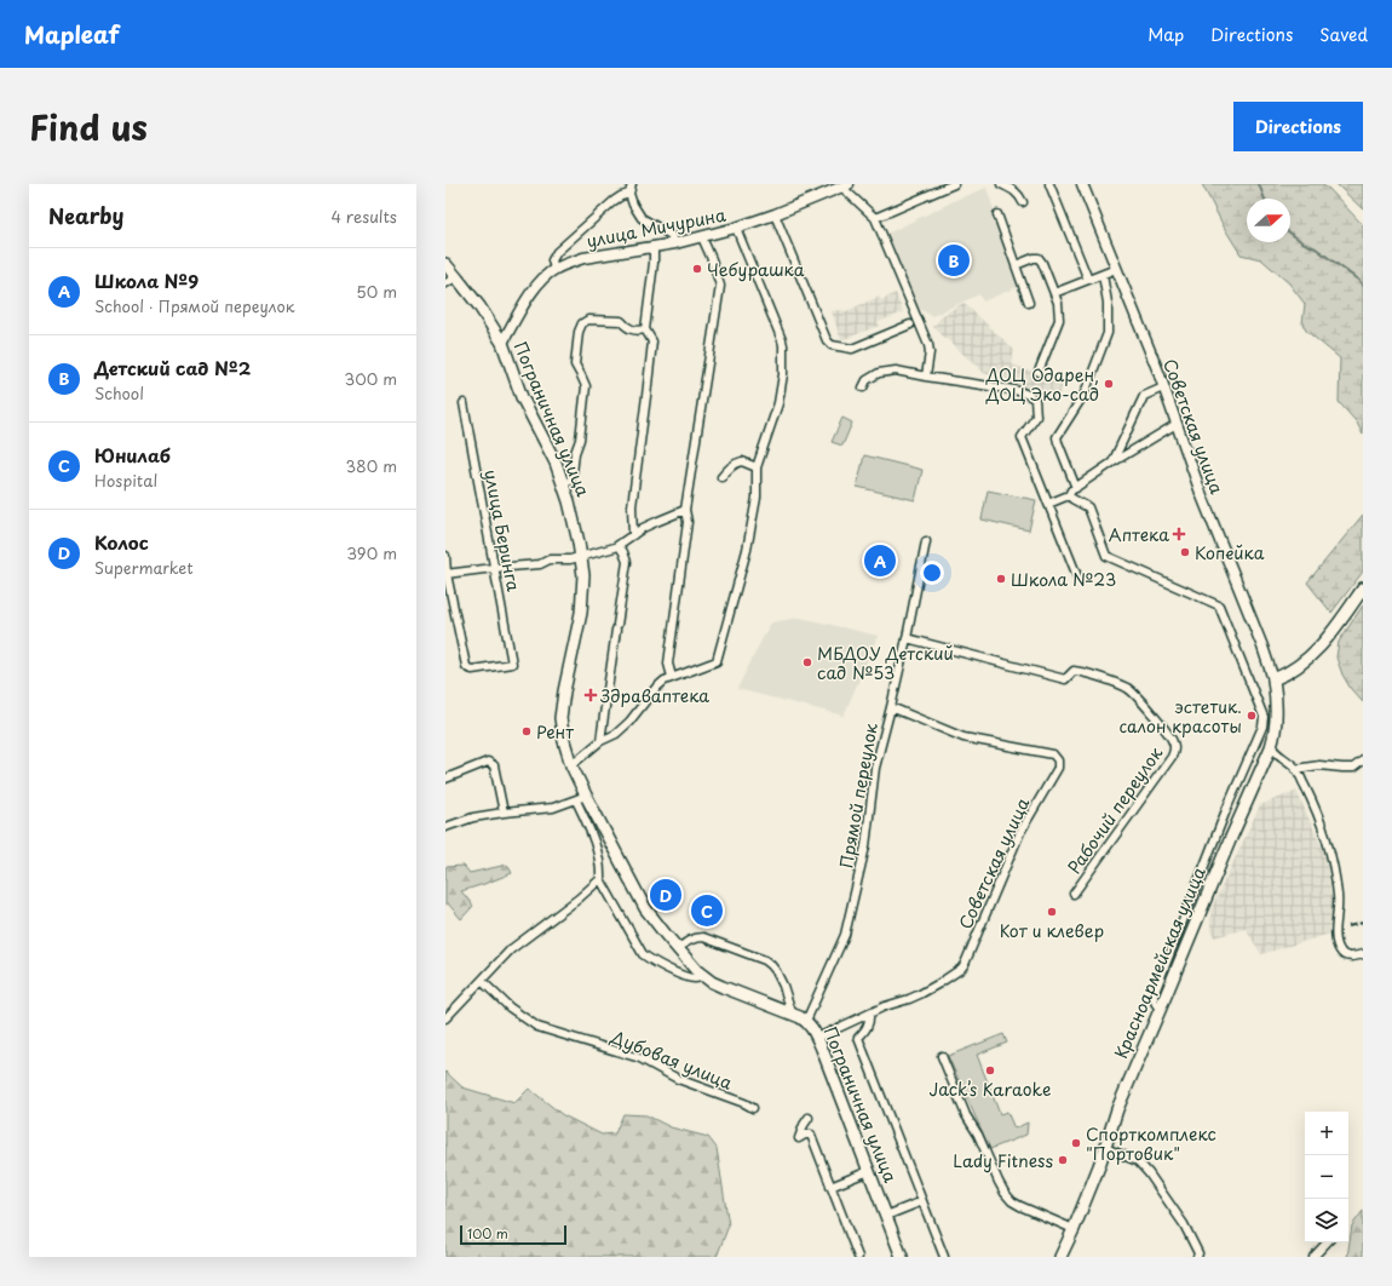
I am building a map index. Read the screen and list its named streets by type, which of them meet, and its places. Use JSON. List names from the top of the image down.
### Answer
{
  "streets": {
    "main road": ["Пограничная улица", "Красноармейская улица"],
    "street": [
      "улица Мичурина",
      "Советская улица",
      "улица Беринга",
      "Прямой переулок",
      "Рабочий переулок",
      "Дубовая улица"
    ]
  },
  "crossings": [
    ["улица Мичурина", "Пограничная улица"],
    ["Пограничная улица", "Советская улица"],
    ["Пограничная улица", "Прямой переулок"],
    ["Советская улица", "Прямой переулок"],
    ["Советская улица", "Красноармейская улица"],
    ["Прямой переулок", "Рабочий переулок"]
  ],
  "places": {
    "other": [
      "Чебурашка",
      "ДОЦ Одарен, ДОЦ Эко-сад",
      "Копейка",
      "Школа №23",
      "МБДОУ Детский сад №53",
      "эстетик. салон красоты",
      "Рент",
      "Кот и клевер",
      "Jack’s Karaoke",
      "Спорткомплекс \"Портовик\"",
      "Lady Fitness"
    ],
    "health": ["Аптека", "Здраваптека"]
  },
  "scale_bar": "100 m",
  "north": "right",
  "page": {
    "header": "Mapleaf",
    "nav": ["Map", "Directions", "Saved"],
    "title": "Find us",
    "buttons": "Directions",
    "heading": ["Nearby", "4 results"],
    "pins": [
      "B",
      "A",
      "D",
      "C"
    ],
    "list": [
      {
        "mark": "A",
        "name": "Школа №9",
        "note": "School · Прямой переулок",
        "value": "50 m"
      },
      {
        "mark": "B",
        "name": "Детский сад №2",
        "note": "School",
        "value": "300 m"
      },
      {
        "mark": "C",
        "name": "Юнилаб",
        "note": "Hospital",
        "value": "380 m"
      },
      {
        "mark": "D",
        "name": "Колос",
        "note": "Supermarket",
        "value": "390 m"
      }
    ],
    "map_buttons": ["+", "−"],
    "scale": "100 m"
  }
}
